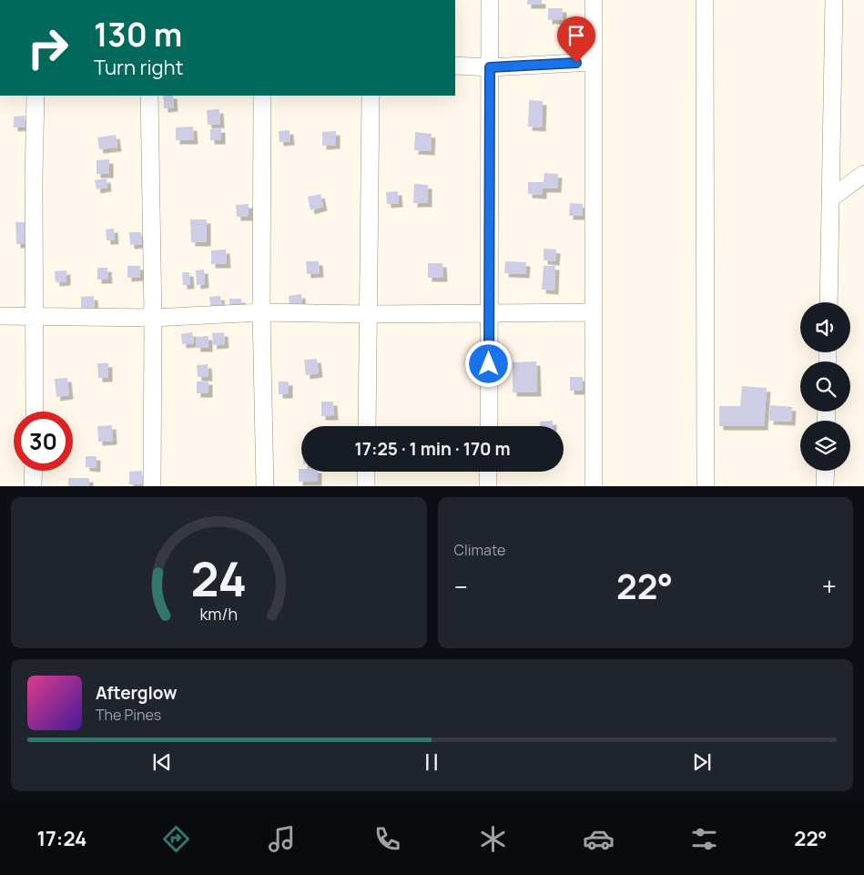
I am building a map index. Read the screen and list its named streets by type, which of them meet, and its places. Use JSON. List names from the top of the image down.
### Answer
{
  "page": {
    "turn": ["130 m", "Turn right"],
    "limit": "30",
    "trip": "17:25 · 1 min · 170 m",
    "tile": "Climate",
    "heat": ["−", "22°", "+"],
    "song": ["Afterglow", "The Pines"],
    "tabs": ["17:24", "22°"],
    "gauge": ["24", "km/h"]
  }
}
